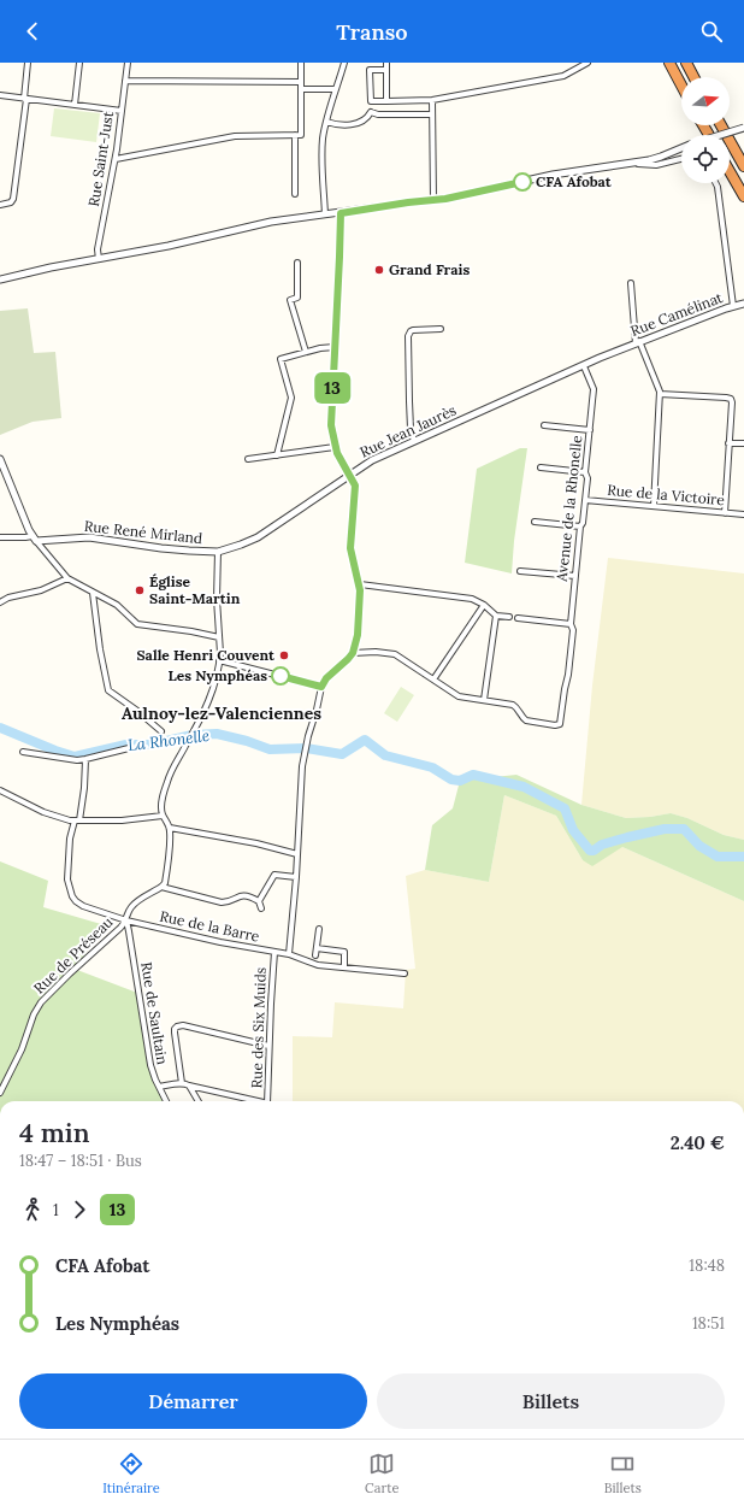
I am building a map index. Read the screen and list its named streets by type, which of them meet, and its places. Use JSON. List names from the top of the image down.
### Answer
{
  "streets": {
    "street": [
      "Rue Saint-Just",
      "Rue Camélinat",
      "Rue Jean Jaurès",
      "Rue de la Victoire",
      "Avenue de la Rhonelle",
      "Rue René Mirland",
      "Rue de la Barre",
      "Rue de Préseau",
      "Rue de Saultain",
      "Rue des Six Muids"
    ]
  },
  "crossings": [
    ["Rue Camélinat", "Rue Jean Jaurès"],
    ["Rue Jean Jaurès", "Avenue de la Rhonelle"],
    ["Rue Jean Jaurès", "Rue René Mirland"],
    ["Rue de la Victoire", "Avenue de la Rhonelle"],
    ["Rue de la Barre", "Rue de Préseau"],
    ["Rue de la Barre", "Rue de Saultain"],
    ["Rue de la Barre", "Rue des Six Muids"],
    ["Rue de Préseau", "Rue de Saultain"]
  ],
  "districts": ["Aulnoy-lez-Valenciennes"],
  "water": ["La Rhonelle"],
  "places": [
    "CFA Afobat",
    "Grand Frais",
    "Église Saint-Martin",
    "Salle Henri Couvent",
    "Les Nymphéas"
  ],
  "lines": ["bus line 13"],
  "north": "right",
  "page": {
    "header": "Transo",
    "on_map": "13",
    "heading": ["4 min", "18:47 – 18:51 · Bus", "2.40 €"],
    "legs": ["1", "13"],
    "list": [
      {
        "name": "CFA Afobat",
        "value": "18:48"
      },
      {
        "name": "Les Nymphéas",
        "value": "18:51"
      }
    ],
    "buttons": ["Démarrer", "Billets"],
    "tabs": ["Itinéraire", "Carte", "Billets"]
  }
}
